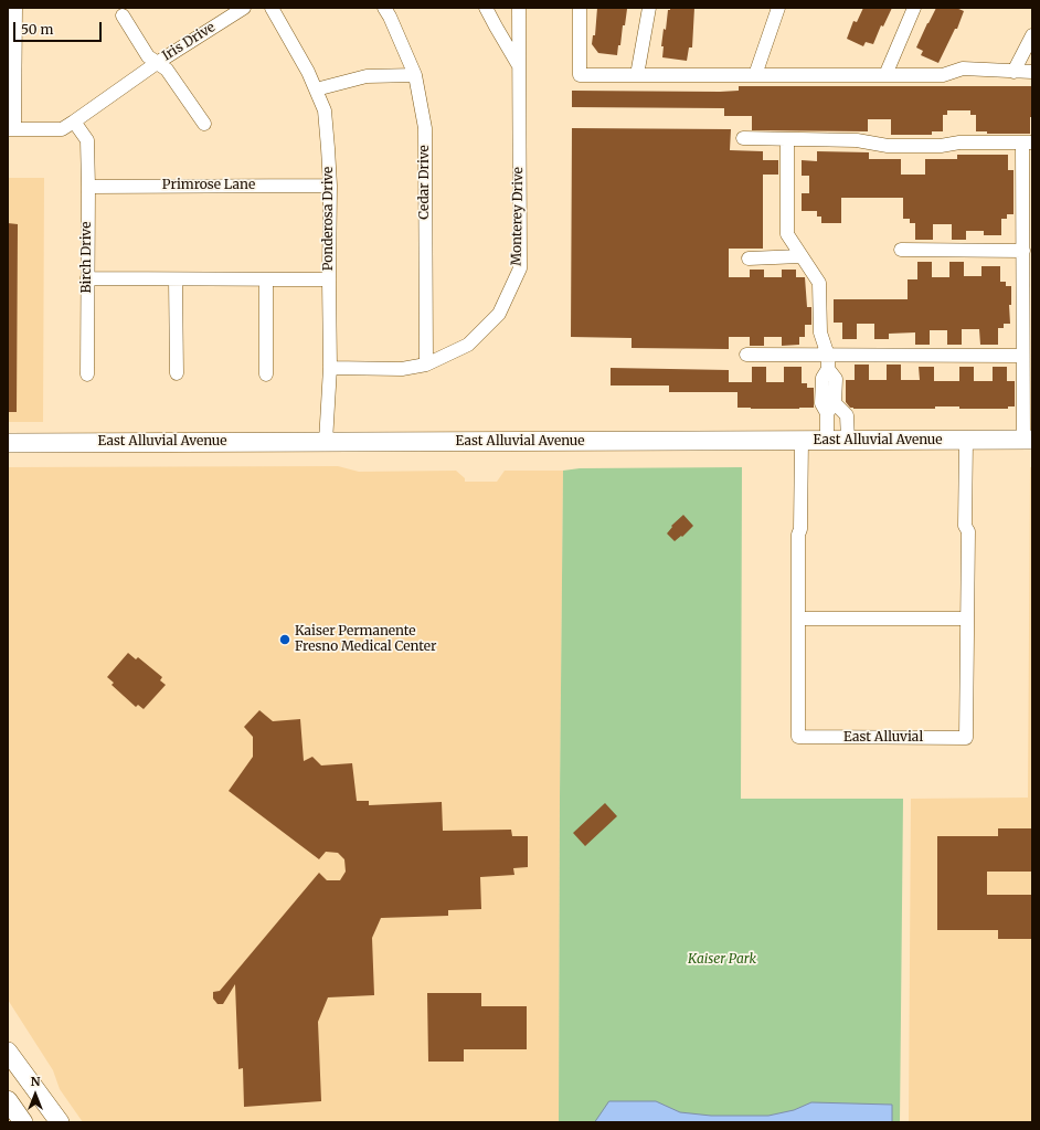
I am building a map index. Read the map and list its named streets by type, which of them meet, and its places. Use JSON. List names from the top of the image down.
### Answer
{
  "streets": {
    "main road": ["East Alluvial Avenue"],
    "street": [
      "Iris Drive",
      "Cedar Drive",
      "Primrose Lane",
      "Monterey Drive",
      "Ponderosa Drive",
      "Birch Drive",
      "East Alluvial"
    ]
  },
  "crossings": [
    ["Iris Drive", "Birch Drive"],
    ["Cedar Drive", "Monterey Drive"],
    ["Primrose Lane", "Ponderosa Drive"],
    ["Primrose Lane", "Birch Drive"],
    ["Monterey Drive", "Ponderosa Drive"],
    ["Ponderosa Drive", "East Alluvial Avenue"],
    ["East Alluvial Avenue", "East Alluvial"]
  ],
  "parks": ["Kaiser Park"],
  "places": ["Kaiser Permanente Fresno Medical Center"],
  "scale_bar": "50 m",
  "north": "top"
}
